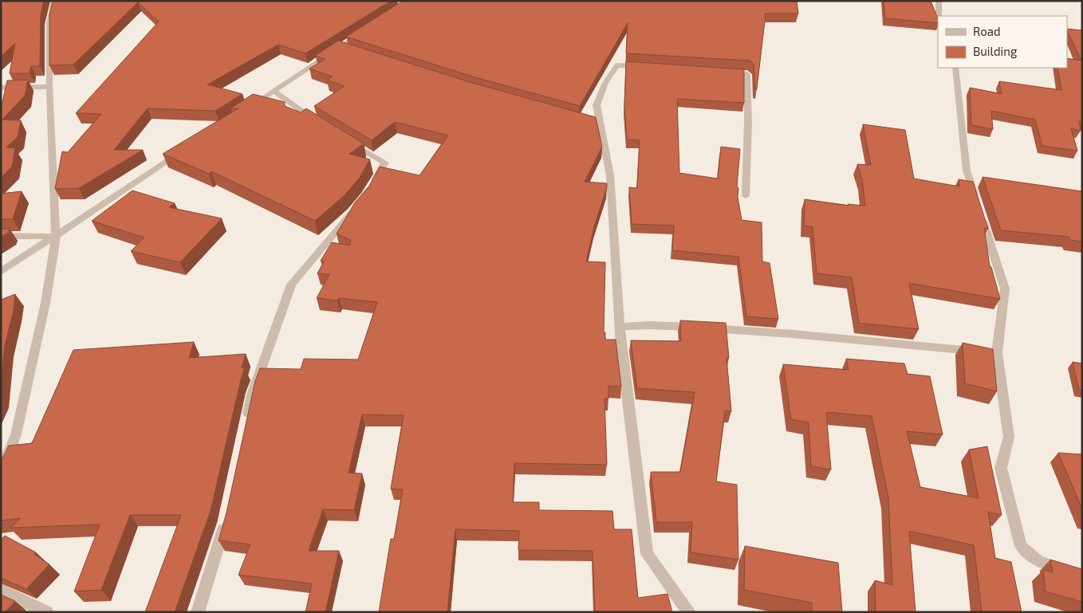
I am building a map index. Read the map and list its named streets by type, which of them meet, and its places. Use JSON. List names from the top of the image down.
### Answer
{
  "legend": ["Road", "Building"]
}
